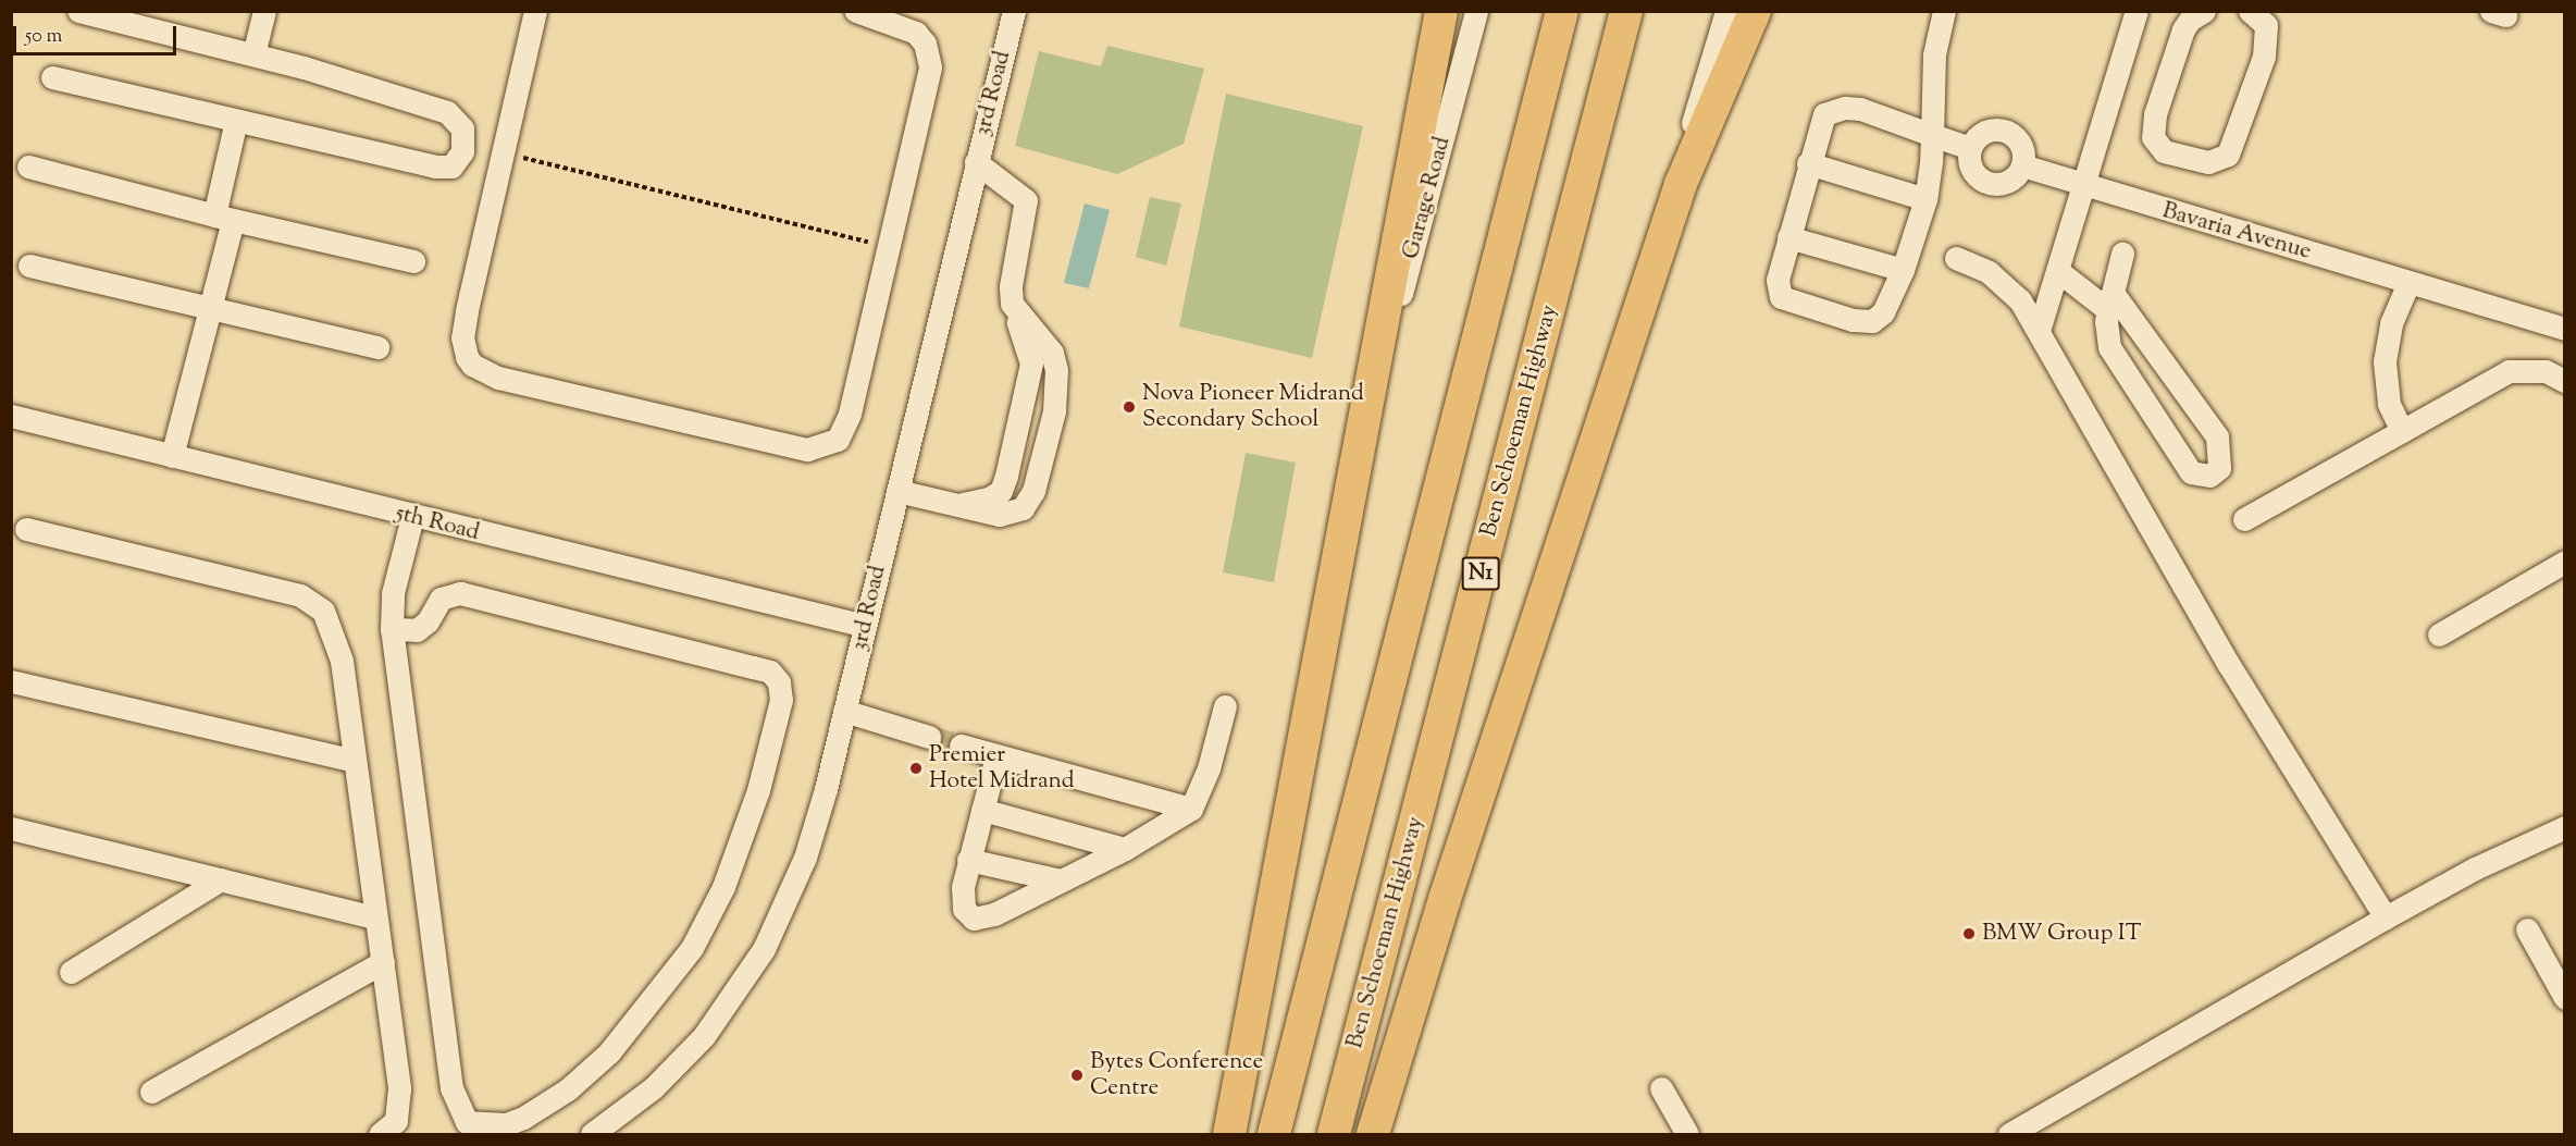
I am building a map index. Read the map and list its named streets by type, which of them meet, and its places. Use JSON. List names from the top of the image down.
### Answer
{
  "streets": {
    "highway": ["Ben Schoeman Highway", "N1"],
    "street": [
      "3rd Road",
      "Garage Road",
      "Bavaria Avenue",
      "5th Road"
    ]
  },
  "crossings": [
    ["3rd Road", "5th Road"]
  ],
  "places": [
    "Nova Pioneer Midrand Secondary School",
    "Premier Hotel Midrand",
    "BMW Group IT",
    "Bytes Conference Centre"
  ],
  "scale_bar": "50 m"
}
